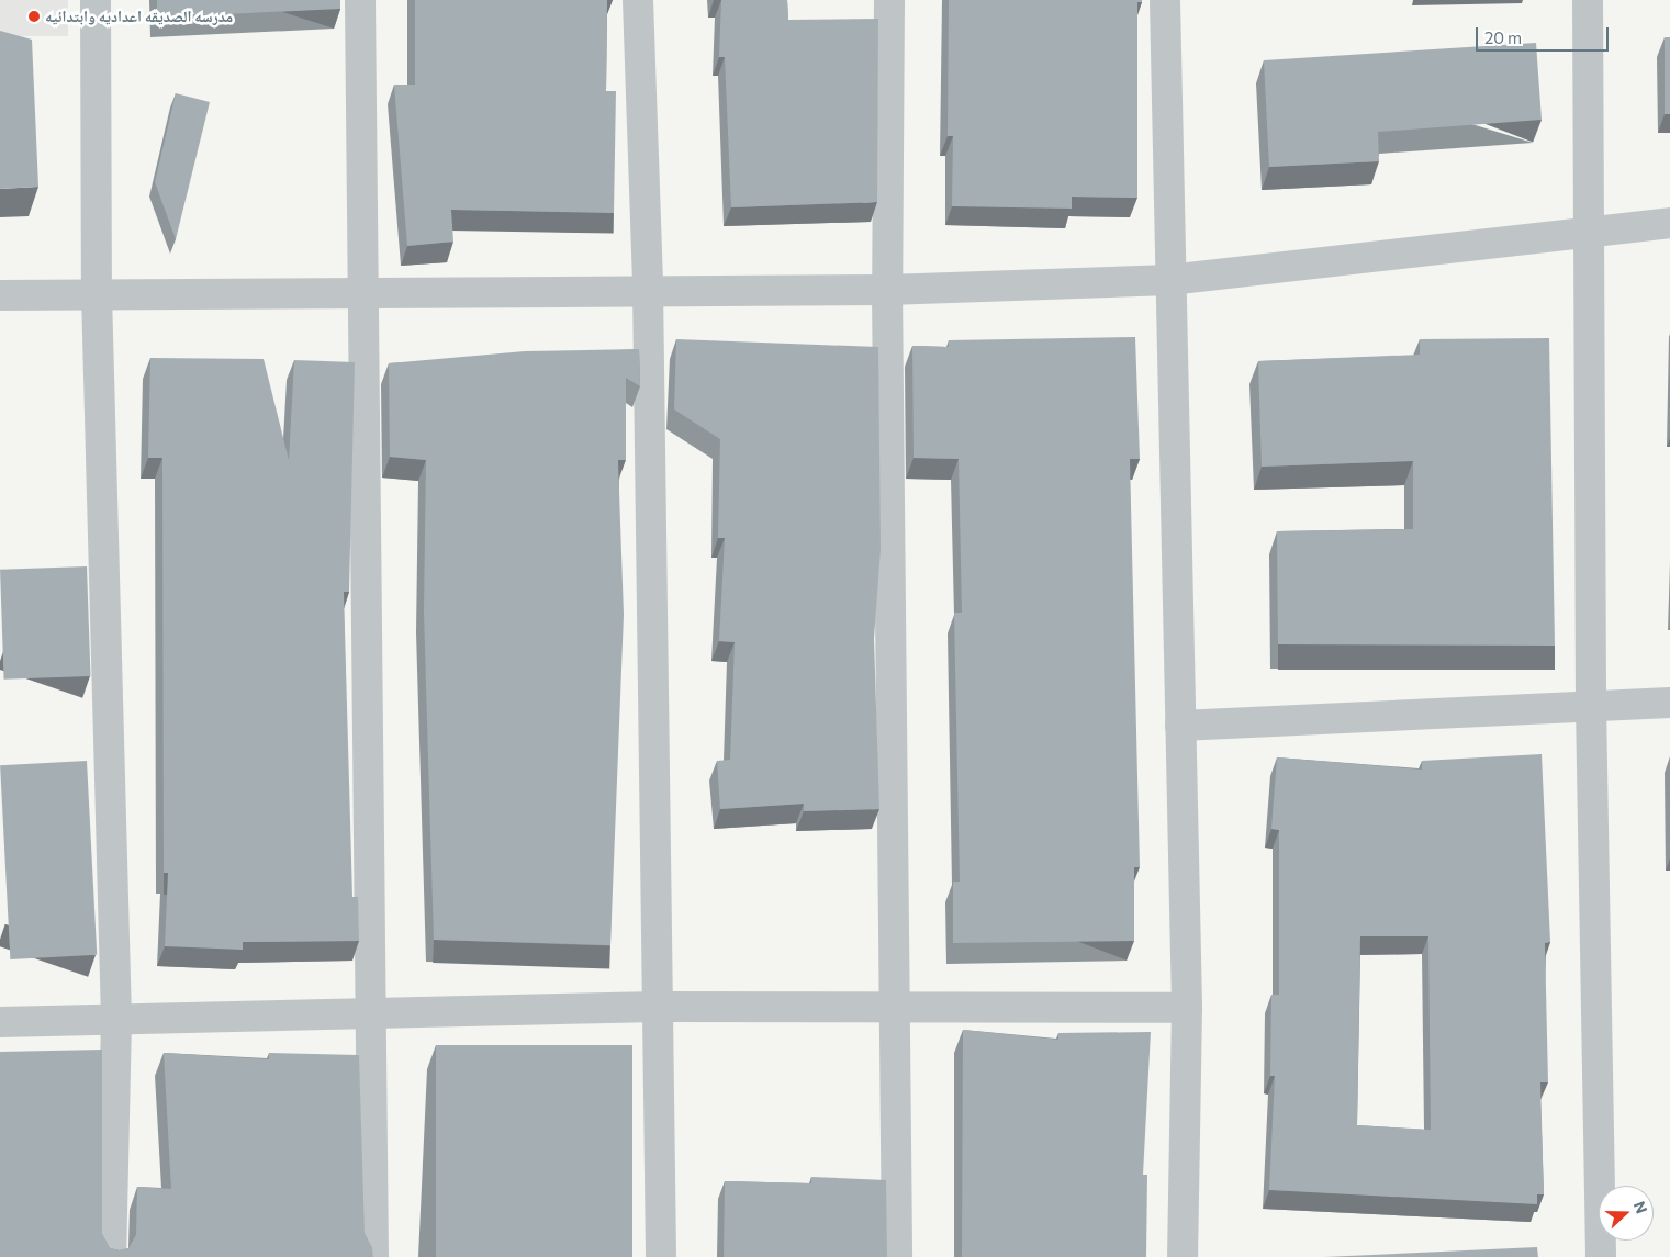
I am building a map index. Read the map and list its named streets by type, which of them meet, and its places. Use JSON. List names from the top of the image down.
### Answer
{
  "places": ["مدرسه الصديقه اعداديه وابتدائيه"],
  "scale_bar": "20 m",
  "north": "right"
}
